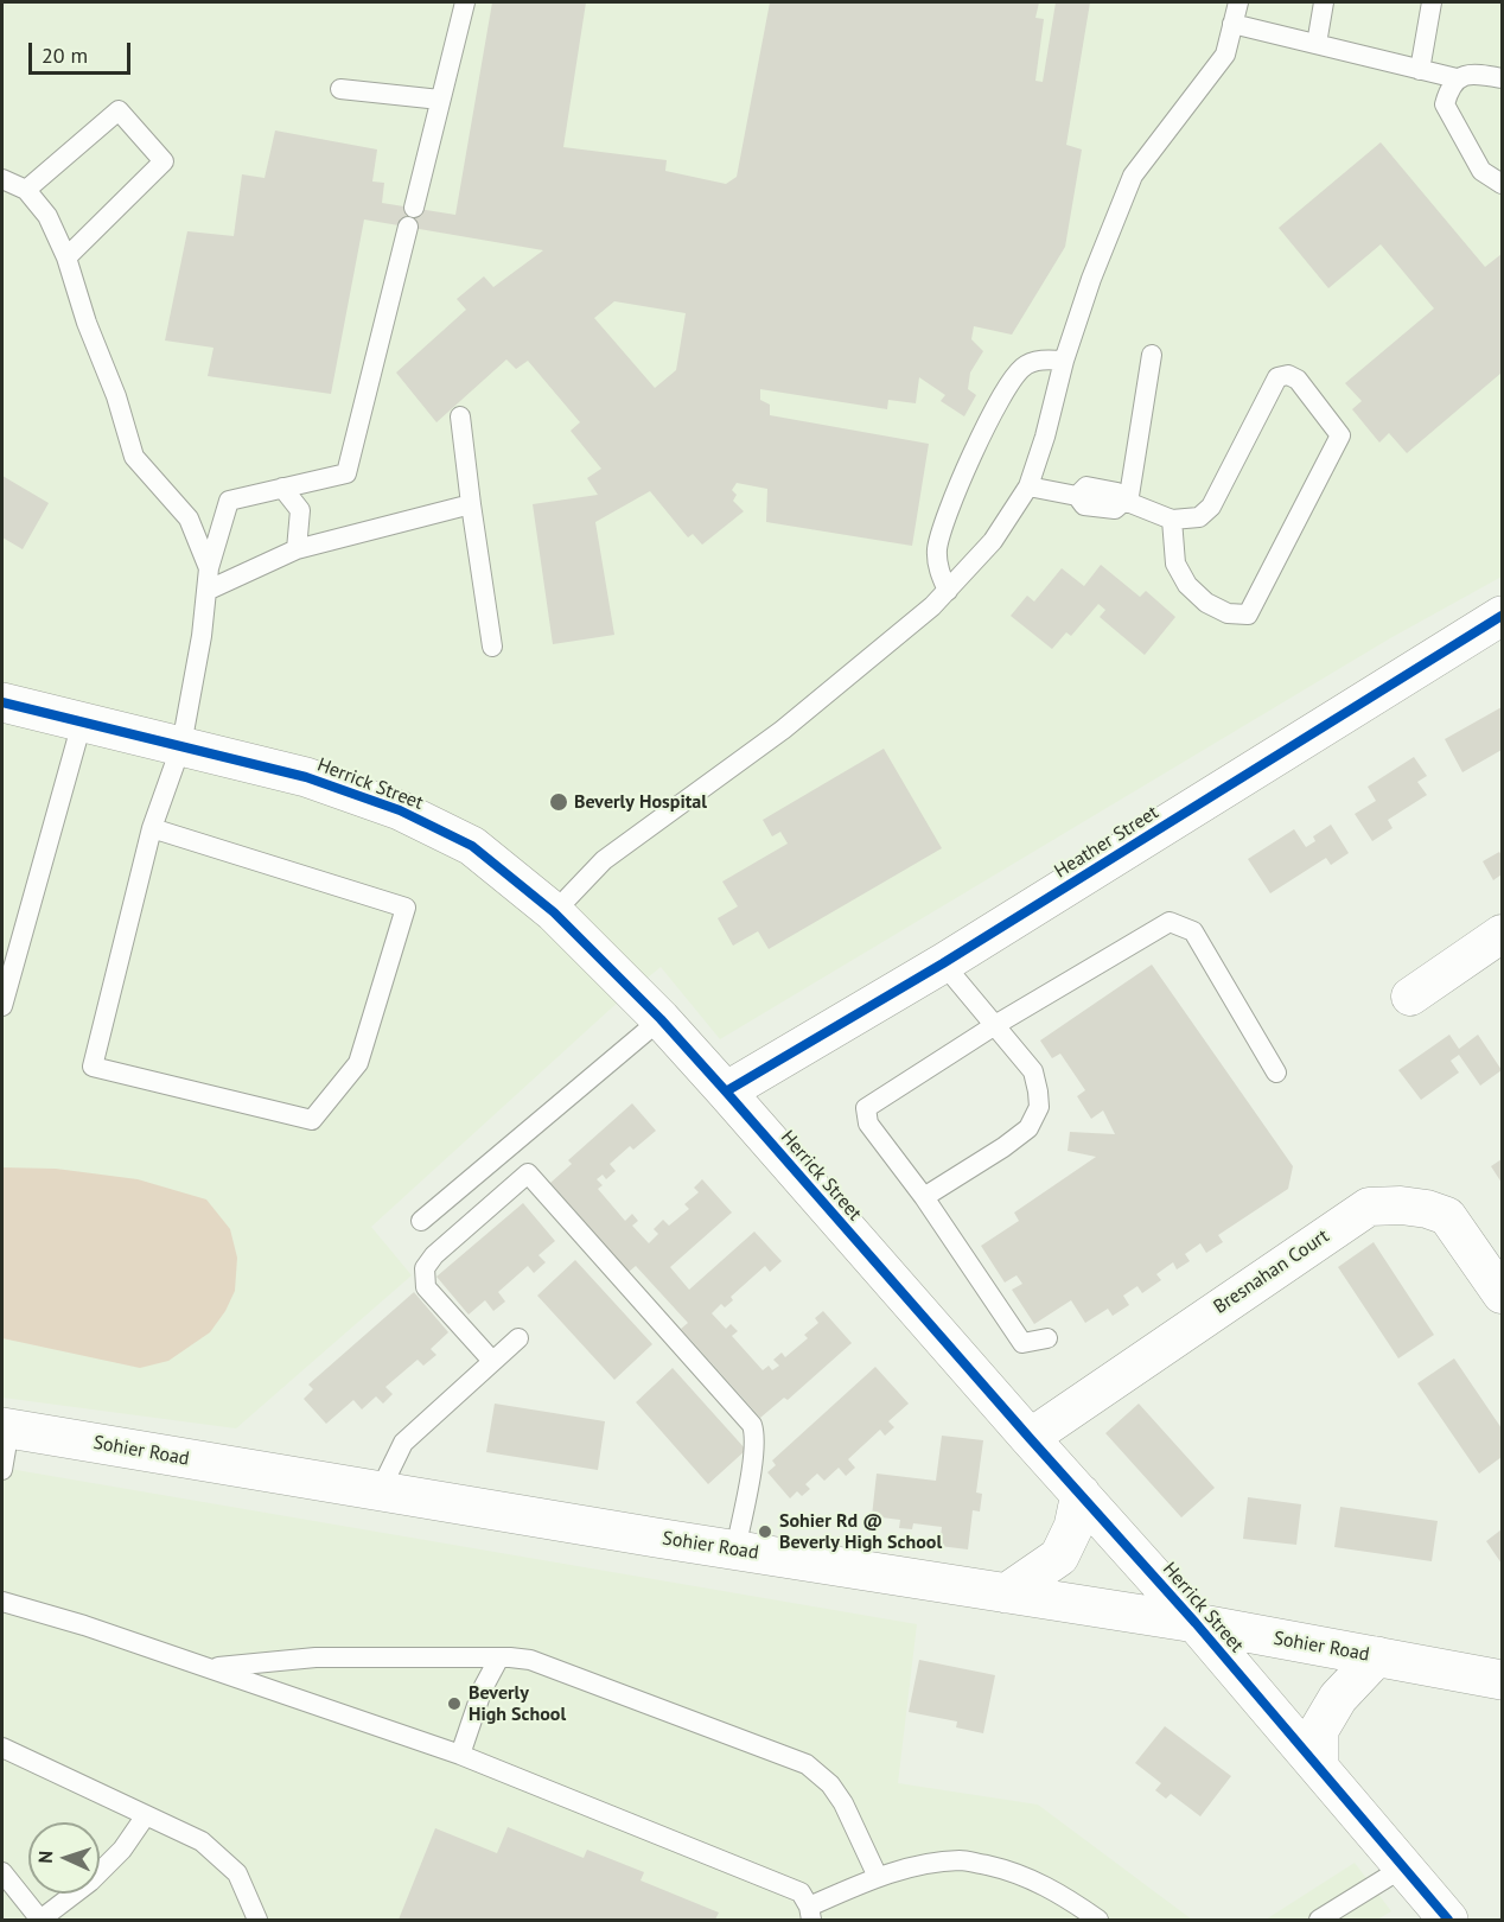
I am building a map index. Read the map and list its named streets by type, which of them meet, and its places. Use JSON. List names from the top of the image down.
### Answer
{
  "streets": {
    "street": [
      "Herrick Street",
      "Heather Street",
      "Bresnahan Court",
      "Sohier Road"
    ]
  },
  "crossings": [
    ["Herrick Street", "Heather Street"],
    ["Herrick Street", "Bresnahan Court"],
    ["Herrick Street", "Sohier Road"]
  ],
  "places": ["Beverly Hospital", "Sohier Rd @ Beverly High School", "Beverly High School"],
  "scale_bar": "20 m",
  "north": "left"
}
